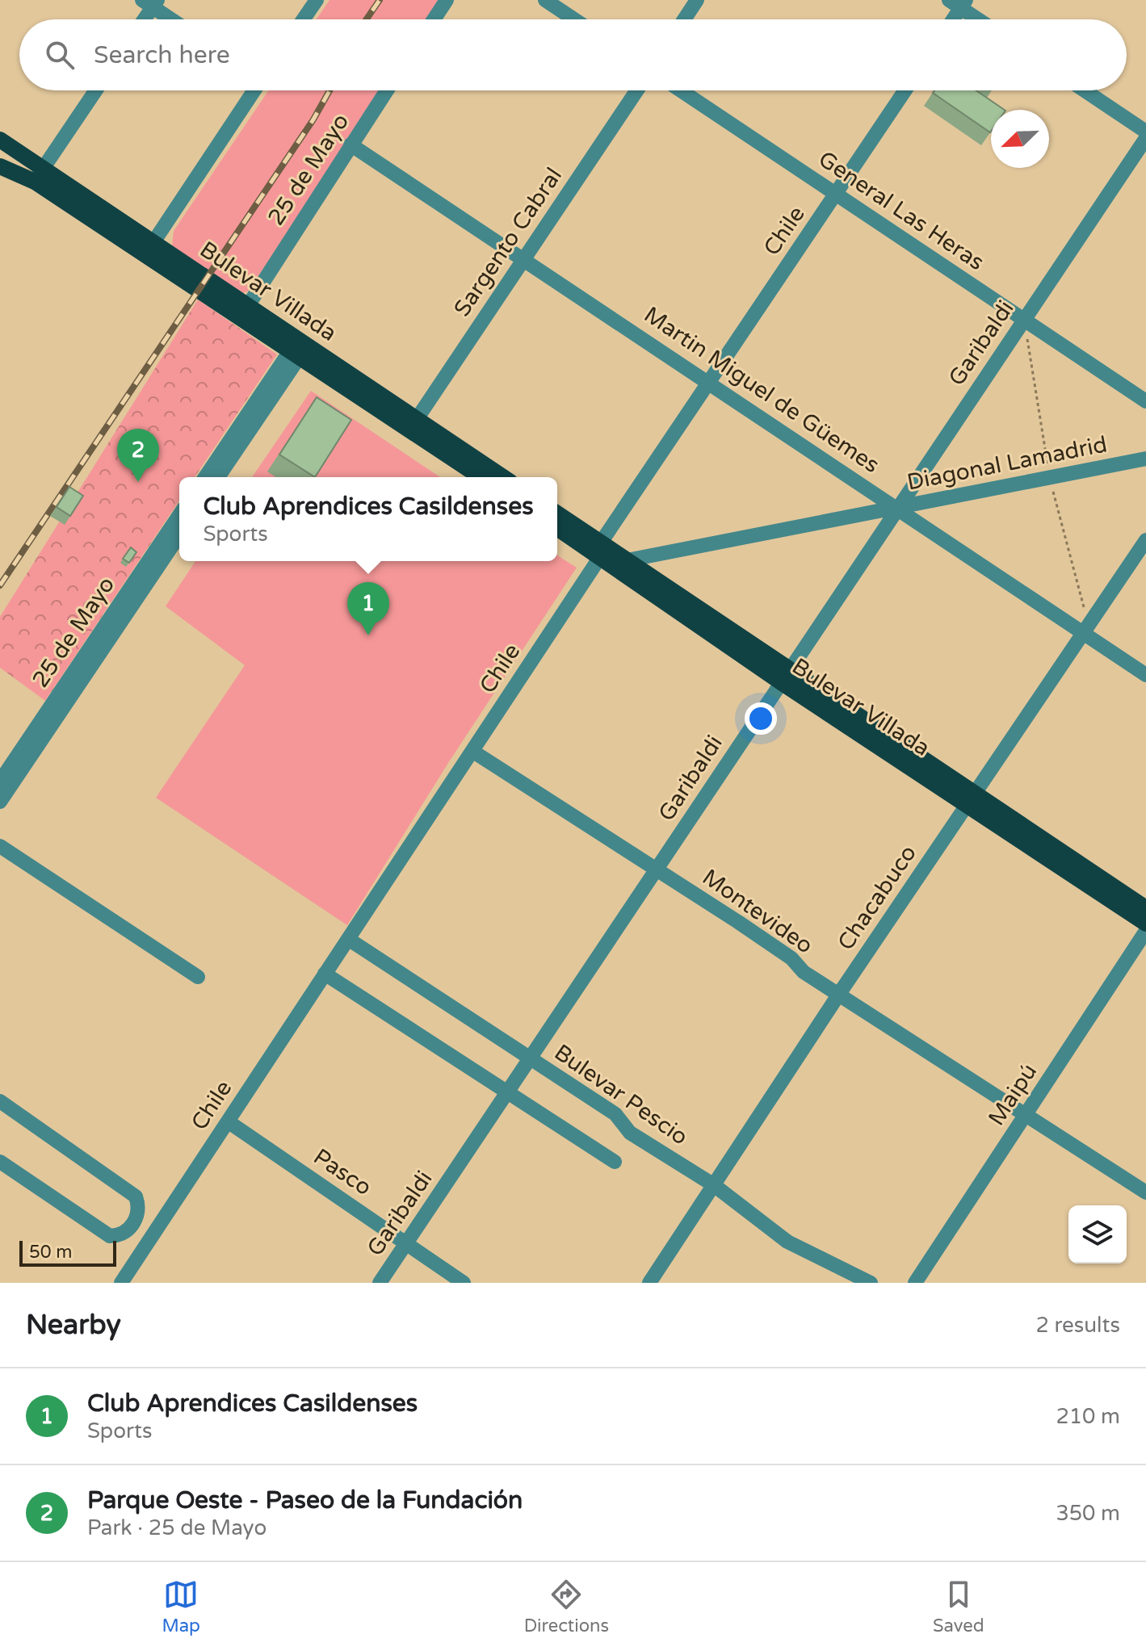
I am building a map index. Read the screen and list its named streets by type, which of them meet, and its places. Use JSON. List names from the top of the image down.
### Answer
{
  "streets": {
    "main road": ["Bulevar Villada"],
    "street": [
      "25 de Mayo",
      "General Las Heras",
      "Chile",
      "Sargento Cabral",
      "Garibaldi",
      "Martin Miguel de Güemes",
      "Diagonal Lamadrid",
      "Chacabuco",
      "Montevideo",
      "Bulevar Pescio",
      "Maipú",
      "Pasco"
    ]
  },
  "crossings": [
    ["25 de Mayo", "Bulevar Villada"],
    ["25 de Mayo", "Martin Miguel de Güemes"],
    ["General Las Heras", "Chile"],
    ["General Las Heras", "Garibaldi"],
    ["Chile", "Bulevar Villada"],
    ["Chile", "Martin Miguel de Güemes"],
    ["Chile", "Diagonal Lamadrid"],
    ["Chile", "Montevideo"],
    ["Chile", "Bulevar Pescio"],
    ["Chile", "Pasco"],
    ["Sargento Cabral", "Bulevar Villada"],
    ["Sargento Cabral", "Martin Miguel de Güemes"],
    ["Bulevar Villada", "Garibaldi"],
    ["Bulevar Villada", "Diagonal Lamadrid"],
    ["Bulevar Villada", "Chacabuco"],
    ["Garibaldi", "Martin Miguel de Güemes"],
    ["Garibaldi", "Diagonal Lamadrid"],
    ["Garibaldi", "Montevideo"],
    ["Garibaldi", "Bulevar Pescio"],
    ["Garibaldi", "Pasco"],
    ["Martin Miguel de Güemes", "Diagonal Lamadrid"],
    ["Martin Miguel de Güemes", "Chacabuco"],
    ["Chacabuco", "Montevideo"],
    ["Chacabuco", "Bulevar Pescio"],
    ["Montevideo", "Maipú"]
  ],
  "scale_bar": "50 m",
  "north": "bottom left",
  "page": {
    "search": "Search here",
    "pins": ["2", "1"],
    "popup": ["Club Aprendices Casildenses", "Sports"],
    "scale": "50 m",
    "heading": ["Nearby", "2 results"],
    "list": [
      {
        "mark": "1",
        "name": "Club Aprendices Casildenses",
        "note": "Sports",
        "value": "210 m"
      },
      {
        "mark": "2",
        "name": "Parque Oeste - Paseo de la Fundación",
        "note": "Park · 25 de Mayo",
        "value": "350 m"
      }
    ],
    "nav": ["Map", "Directions", "Saved"]
  }
}
